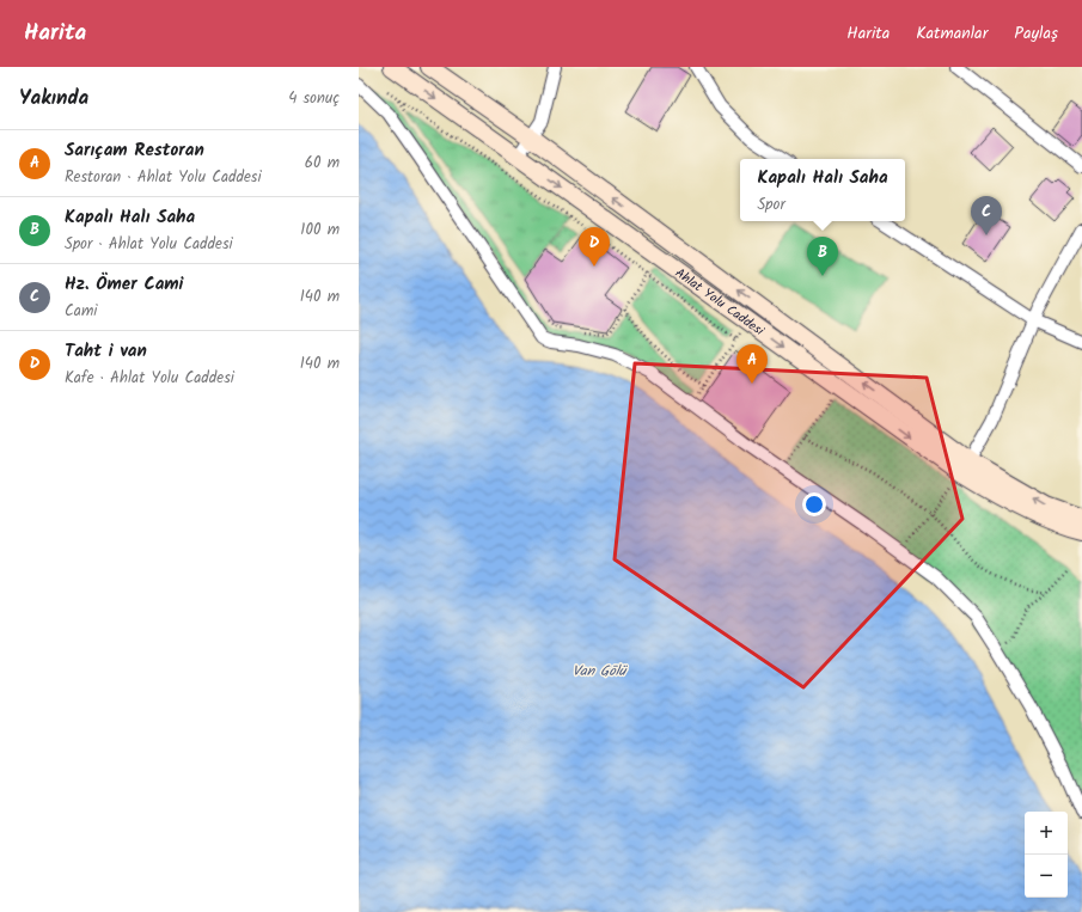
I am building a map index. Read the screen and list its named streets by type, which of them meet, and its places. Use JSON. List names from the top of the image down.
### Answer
{
  "streets": {
    "street": ["Ahlat Yolu Caddesi"]
  },
  "water": ["Van Gölü"],
  "page": {
    "header": "Harita",
    "nav": ["Harita", "Katmanlar", "Paylaş"],
    "heading": ["Yakında", "4 sonuç"],
    "list": [
      {
        "mark": "A",
        "name": "Sarıçam Restoran",
        "note": "Restoran · Ahlat Yolu Caddesi",
        "value": "60 m"
      },
      {
        "mark": "B",
        "name": "Kapalı Halı Saha",
        "note": "Spor · Ahlat Yolu Caddesi",
        "value": "100 m"
      },
      {
        "mark": "C",
        "name": "Hz. Ömer Cami",
        "note": "Cami",
        "value": "140 m"
      },
      {
        "mark": "D",
        "name": "Taht i van",
        "note": "Kafe · Ahlat Yolu Caddesi",
        "value": "140 m"
      }
    ],
    "popup": ["Kapalı Halı Saha", "Spor"],
    "pins": [
      "C",
      "D",
      "B",
      "A"
    ],
    "map_buttons": ["+", "−"]
  }
}
